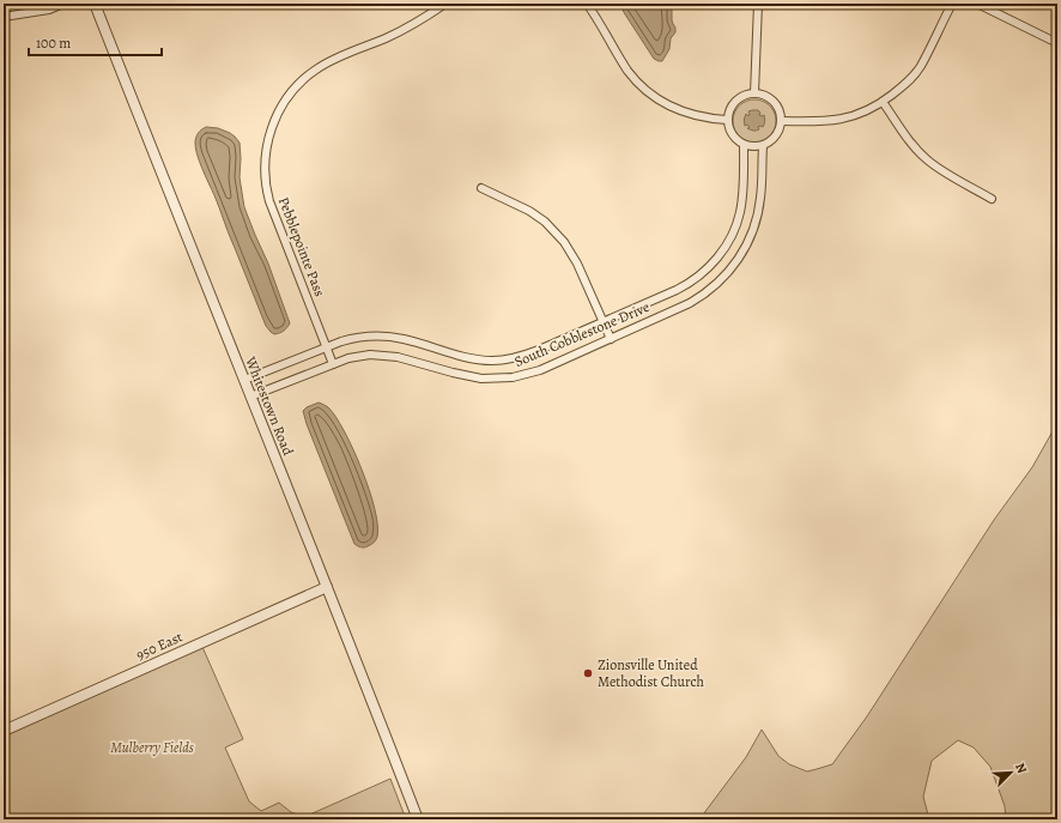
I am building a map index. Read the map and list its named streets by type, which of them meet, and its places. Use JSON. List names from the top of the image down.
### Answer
{
  "streets": {
    "street": [
      "Pebblepointe Pass",
      "South Cobblestone Drive",
      "Whitestown Road",
      "950 East"
    ]
  },
  "crossings": [
    ["Pebblepointe Pass", "South Cobblestone Drive"],
    ["South Cobblestone Drive", "Whitestown Road"],
    ["Whitestown Road", "950 East"]
  ],
  "parks": ["Mulberry Fields"],
  "places": ["Zionsville United Methodist Church"],
  "scale_bar": "100 m",
  "north": "top right"
}
